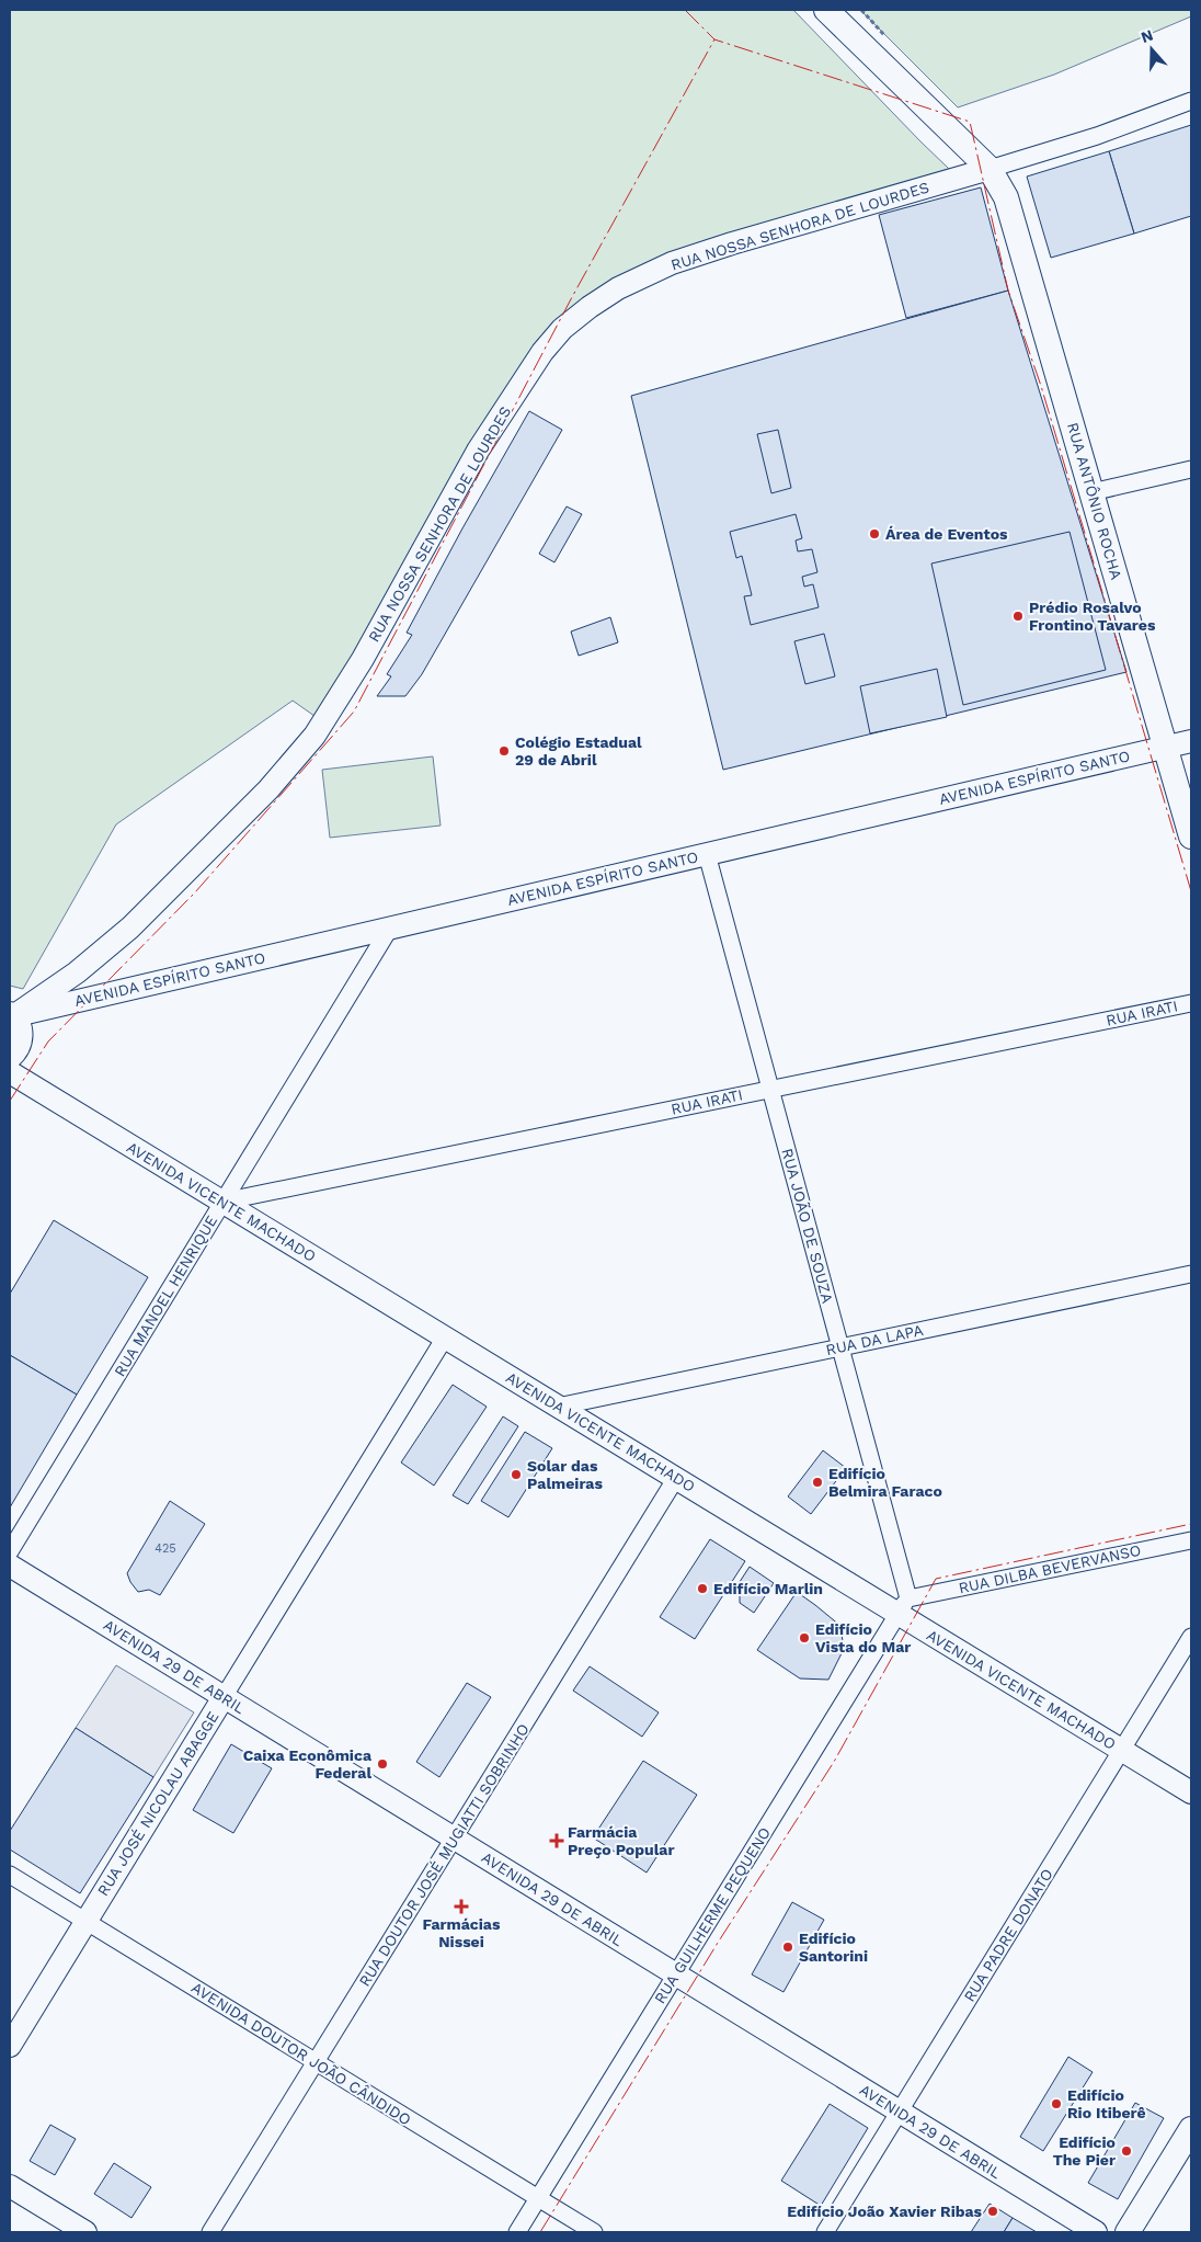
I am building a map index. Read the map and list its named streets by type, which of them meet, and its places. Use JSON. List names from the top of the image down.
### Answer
{
  "streets": {
    "main road": [
      "RUA NOSSA SENHORA DE LOURDES",
      "RUA ANTÔNIO ROCHA",
      "AVENIDA ESPÍRITO SANTO",
      "AVENIDA VICENTE MACHADO",
      "AVENIDA 29 DE ABRIL",
      "RUA JOSÉ NICOLAU ABAGGE"
    ],
    "street": [
      "RUA IRATI",
      "RUA JOÃO DE SOUZA",
      "RUA MANOEL HENRIQUE",
      "RUA DA LAPA",
      "RUA DILBA BEVERVANSO",
      "RUA DOUTOR JOSÉ MUGIATTI SOBRINHO",
      "RUA GUILHERME PEQUENO",
      "RUA PADRE DONATO",
      "AVENIDA DOUTOR JOÃO CÂNDIDO"
    ]
  },
  "crossings": [
    ["RUA NOSSA SENHORA DE LOURDES", "RUA ANTÔNIO ROCHA"],
    ["RUA NOSSA SENHORA DE LOURDES", "AVENIDA ESPÍRITO SANTO"],
    ["RUA ANTÔNIO ROCHA", "AVENIDA ESPÍRITO SANTO"],
    ["AVENIDA ESPÍRITO SANTO", "RUA JOÃO DE SOUZA"],
    ["AVENIDA ESPÍRITO SANTO", "RUA MANOEL HENRIQUE"],
    ["RUA IRATI", "AVENIDA VICENTE MACHADO"],
    ["RUA IRATI", "RUA JOÃO DE SOUZA"],
    ["RUA IRATI", "RUA MANOEL HENRIQUE"],
    ["AVENIDA VICENTE MACHADO", "RUA JOÃO DE SOUZA"],
    ["AVENIDA VICENTE MACHADO", "RUA MANOEL HENRIQUE"],
    ["AVENIDA VICENTE MACHADO", "RUA DA LAPA"],
    ["AVENIDA VICENTE MACHADO", "RUA DILBA BEVERVANSO"],
    ["AVENIDA VICENTE MACHADO", "RUA JOSÉ NICOLAU ABAGGE"],
    ["AVENIDA VICENTE MACHADO", "RUA DOUTOR JOSÉ MUGIATTI SOBRINHO"],
    ["AVENIDA VICENTE MACHADO", "RUA GUILHERME PEQUENO"],
    ["AVENIDA VICENTE MACHADO", "RUA PADRE DONATO"],
    ["RUA JOÃO DE SOUZA", "RUA DA LAPA"],
    ["RUA JOÃO DE SOUZA", "RUA DILBA BEVERVANSO"],
    ["RUA JOÃO DE SOUZA", "RUA GUILHERME PEQUENO"],
    ["RUA DILBA BEVERVANSO", "RUA GUILHERME PEQUENO"],
    ["AVENIDA 29 DE ABRIL", "RUA JOSÉ NICOLAU ABAGGE"],
    ["AVENIDA 29 DE ABRIL", "RUA DOUTOR JOSÉ MUGIATTI SOBRINHO"],
    ["AVENIDA 29 DE ABRIL", "RUA GUILHERME PEQUENO"],
    ["AVENIDA 29 DE ABRIL", "RUA PADRE DONATO"],
    ["RUA JOSÉ NICOLAU ABAGGE", "AVENIDA DOUTOR JOÃO CÂNDIDO"],
    ["RUA DOUTOR JOSÉ MUGIATTI SOBRINHO", "AVENIDA DOUTOR JOÃO CÂNDIDO"],
    ["RUA GUILHERME PEQUENO", "AVENIDA DOUTOR JOÃO CÂNDIDO"]
  ],
  "places": {
    "other": [
      "Área de Eventos",
      "Prédio Rosalvo Frontino Tavares",
      "Colégio Estadual 29 de Abril",
      "Solar das Palmeiras",
      "Edifício Belmira Faraco",
      "Edifício Marlin",
      "Edifício Vista do Mar",
      "Caixa Econômica Federal",
      "Edifício Santorini",
      "Edifício Rio Itiberê",
      "Edifício The Pier",
      "Edifício João Xavier Ribas"
    ],
    "health": ["Farmácia Preço Popular", "Farmácias Nissei"]
  },
  "house_numbers": ["425"],
  "north": "top"
}
